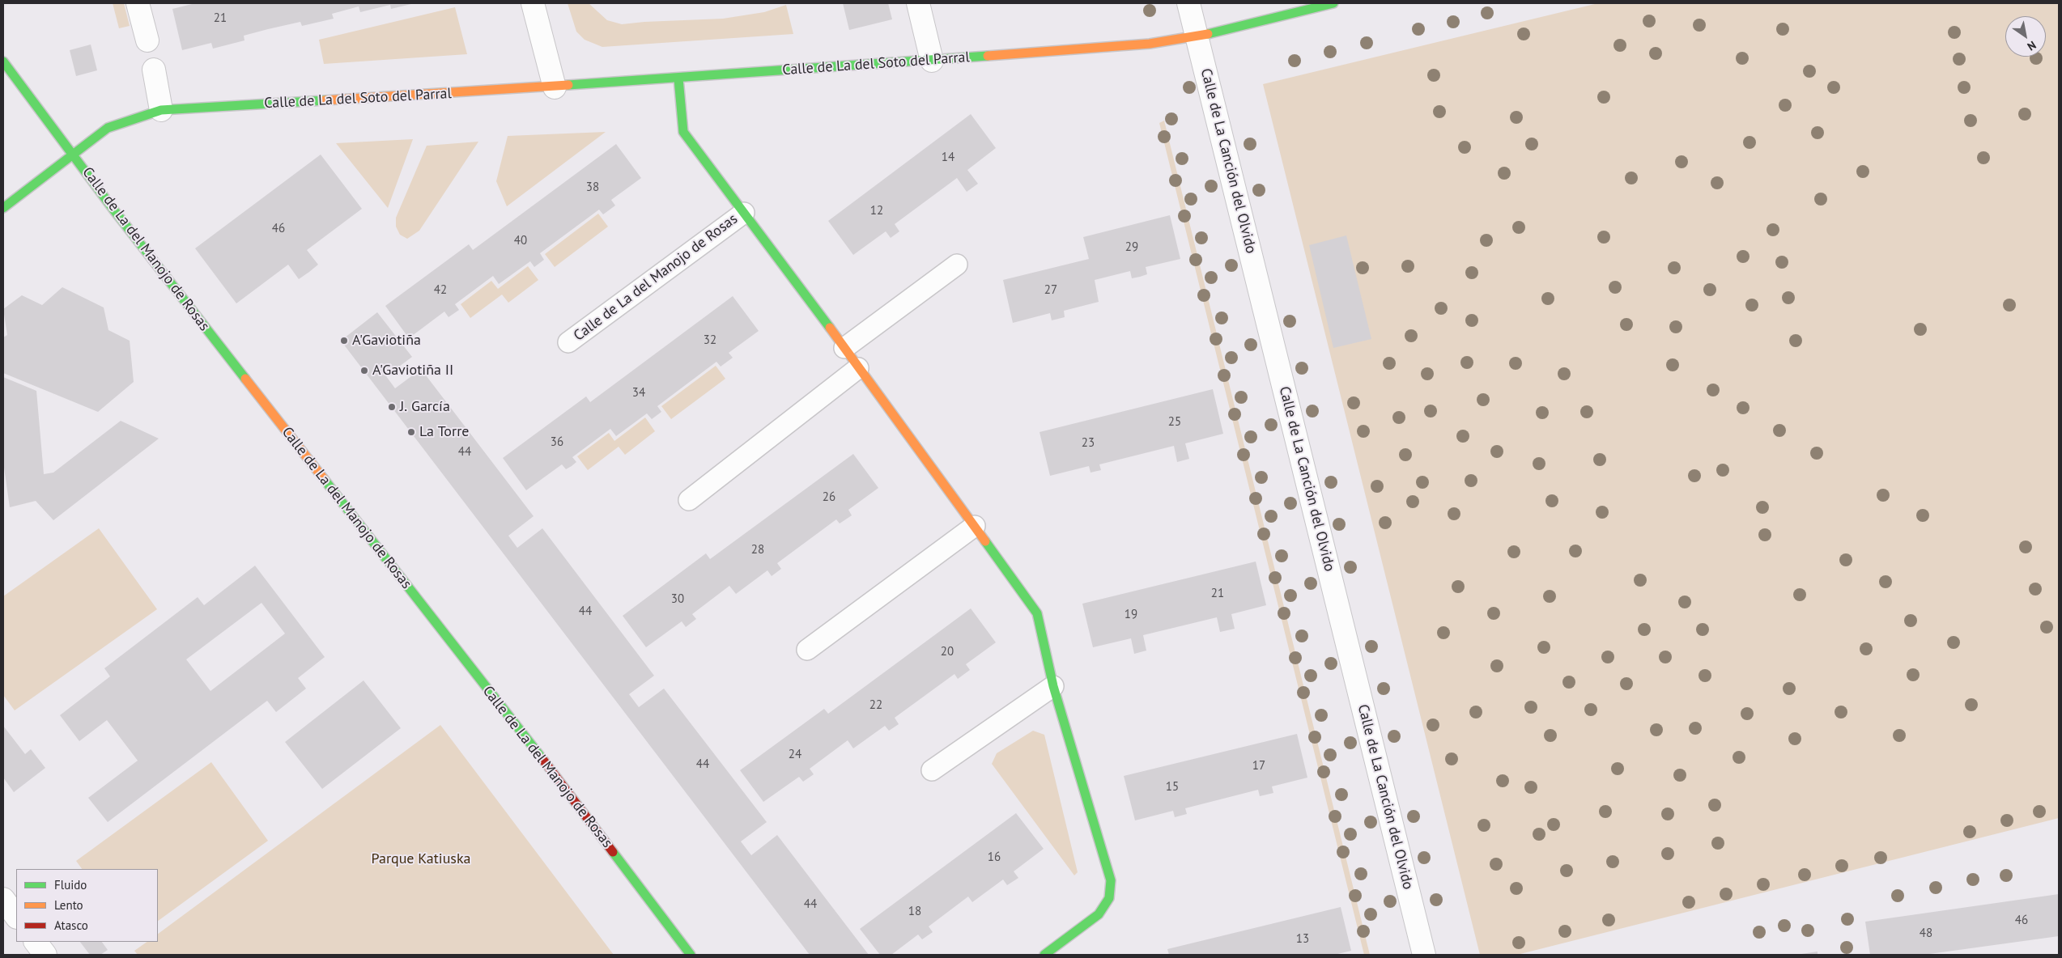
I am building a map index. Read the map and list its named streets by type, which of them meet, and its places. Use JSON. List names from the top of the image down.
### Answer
{
  "streets": {
    "street": ["Calle de La del Soto del Parral", "Calle de La Canción del Olvido", "Calle de La del Manojo de Rosas"]
  },
  "crossings": [
    ["Calle de La del Soto del Parral", "Calle de La Canción del Olvido"],
    ["Calle de La del Soto del Parral", "Calle de La del Manojo de Rosas"]
  ],
  "parks": ["Parque Katiuska"],
  "places": [
    "A'Gaviotiña",
    "A'Gaviotiña II",
    "J. García",
    "La Torre"
  ],
  "house_numbers": [
    "21",
    "14",
    "38",
    "12",
    "46",
    "40",
    "29",
    "42",
    "27",
    "32",
    "34",
    "25",
    "36",
    "23",
    "44",
    "26",
    "28",
    "21",
    "30",
    "44",
    "19",
    "20",
    "22",
    "24",
    "44",
    "17",
    "15",
    "16",
    "44",
    "18",
    "46",
    "48",
    "13"
  ],
  "legend": ["Fluido", "Lento", "Atasco"],
  "north": "bottom right"
}
